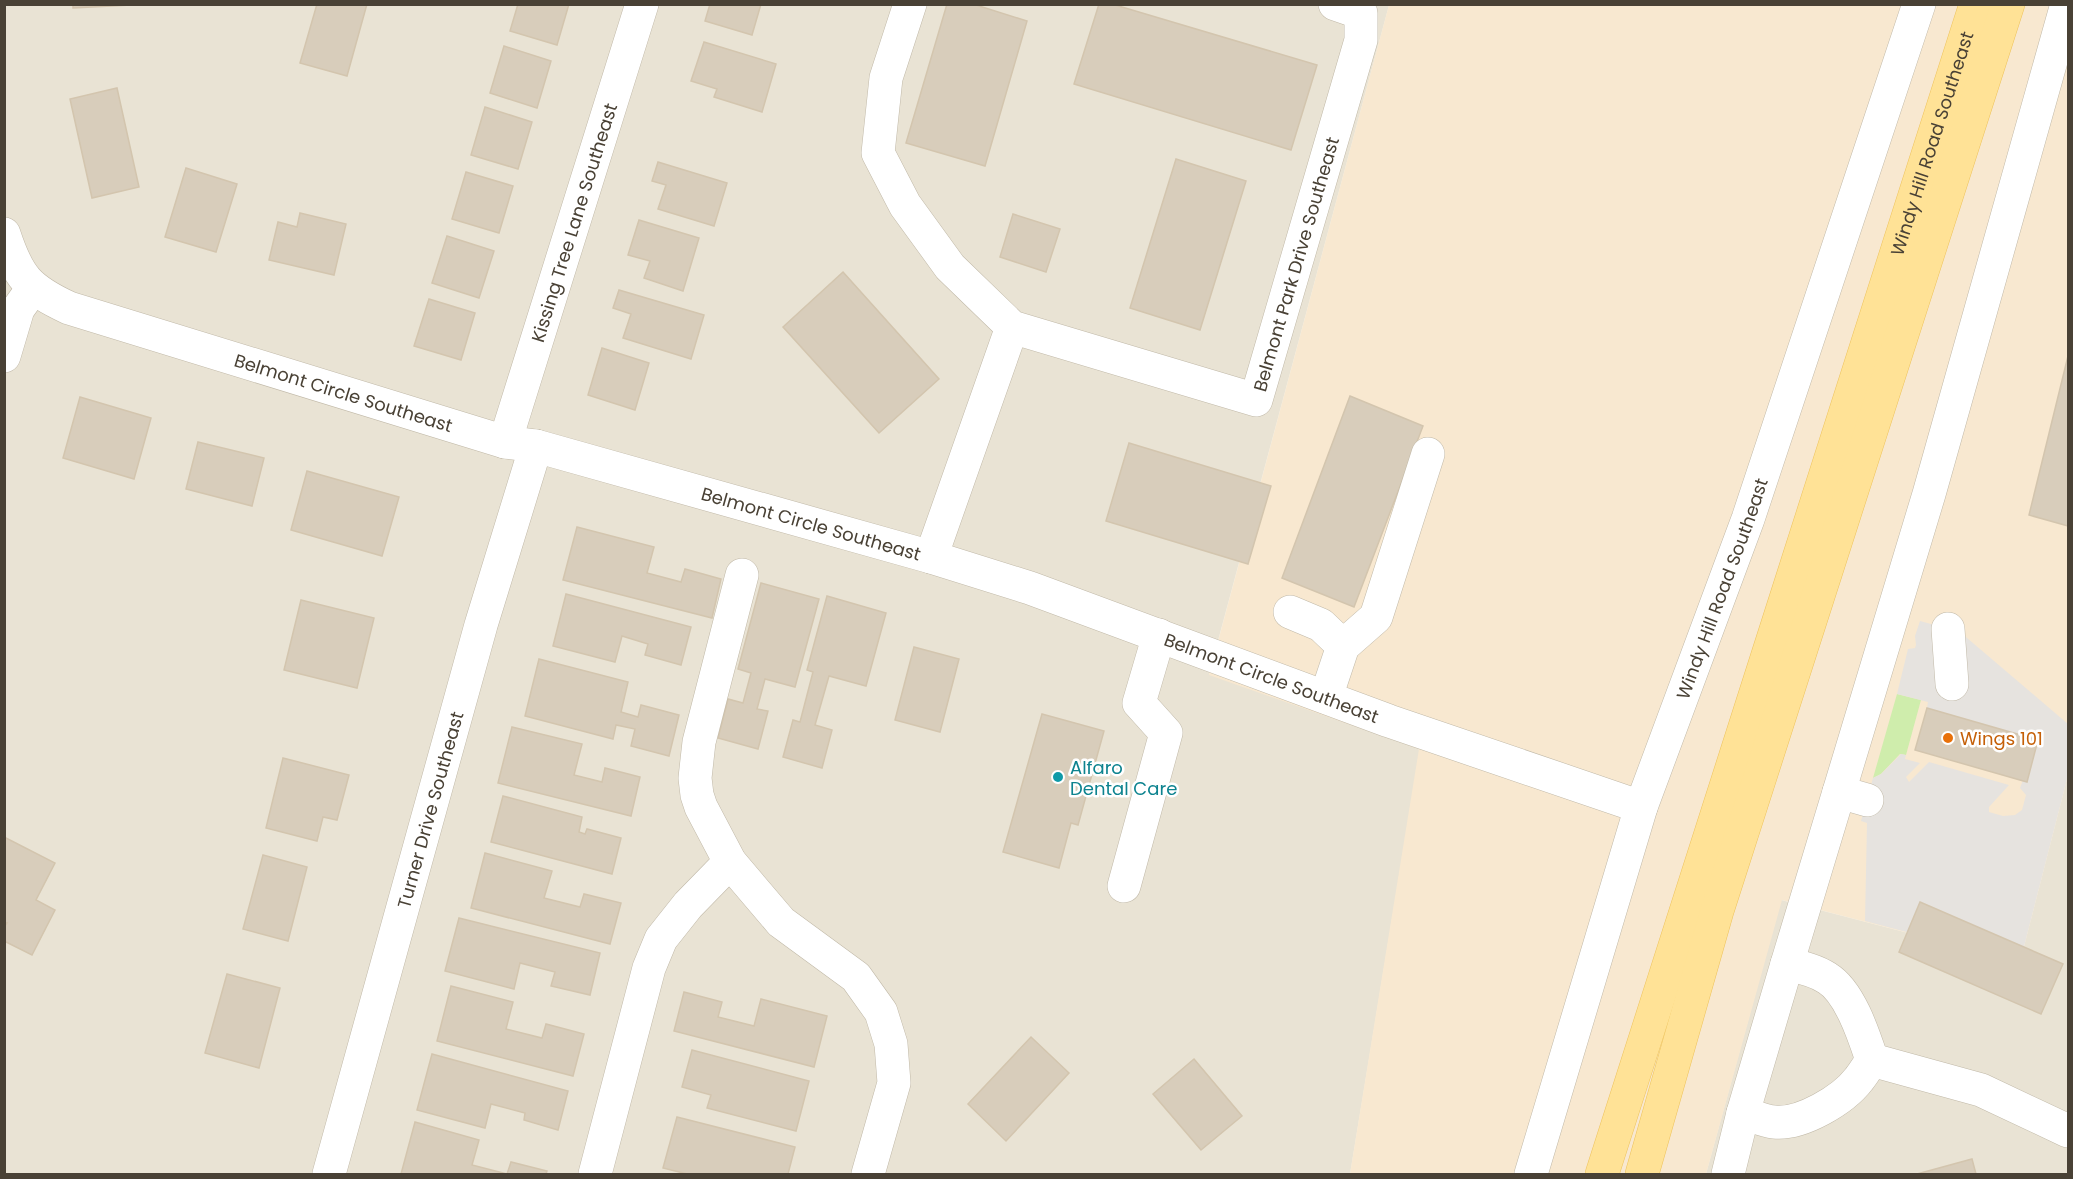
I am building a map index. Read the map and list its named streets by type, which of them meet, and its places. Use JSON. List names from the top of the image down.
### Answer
{
  "streets": {
    "main road": ["Windy Hill Road Southeast"],
    "street": [
      "Kissing Tree Lane Southeast",
      "Belmont Park Drive Southeast",
      "Belmont Circle Southeast",
      "Turner Drive Southeast"
    ]
  },
  "crossings": [
    ["Windy Hill Road Southeast", "Belmont Circle Southeast"],
    ["Kissing Tree Lane Southeast", "Belmont Circle Southeast"],
    ["Kissing Tree Lane Southeast", "Turner Drive Southeast"],
    ["Belmont Circle Southeast", "Turner Drive Southeast"]
  ],
  "places": ["Wings 101", "Alfaro Dental Care"]
}
